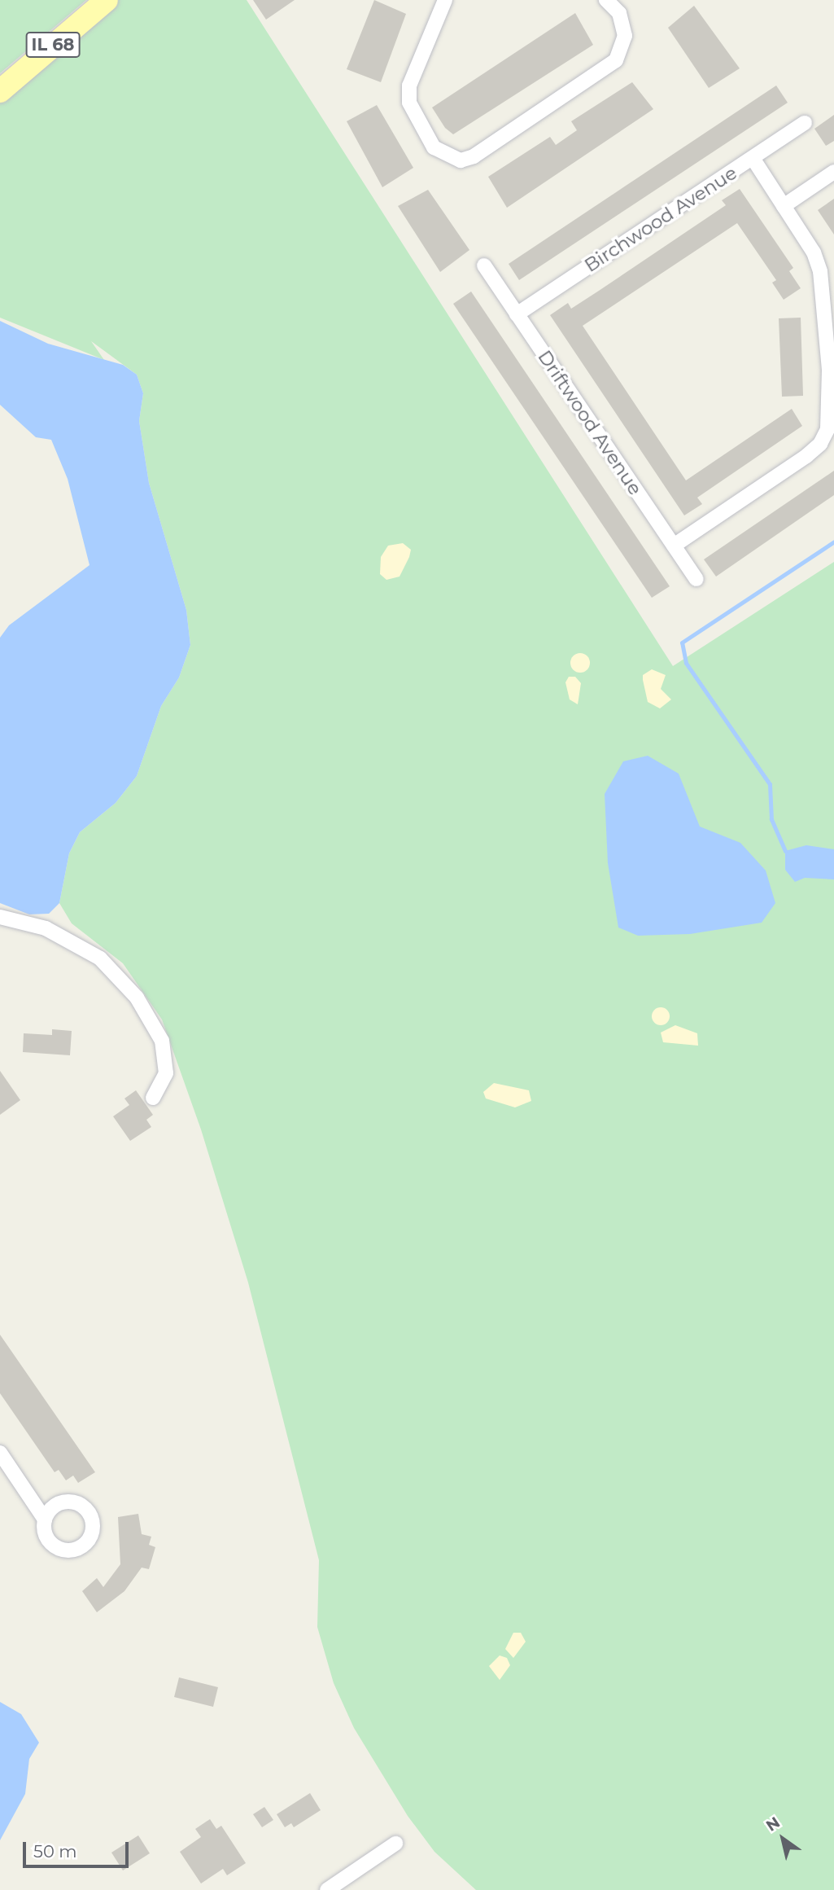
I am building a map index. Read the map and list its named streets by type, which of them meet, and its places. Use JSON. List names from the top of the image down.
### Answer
{
  "streets": {
    "main road": ["IL 68"],
    "street": ["Birchwood Avenue", "Driftwood Avenue"]
  },
  "crossings": [
    ["Birchwood Avenue", "Driftwood Avenue"]
  ],
  "scale_bar": "50 m",
  "north": "top left"
}
